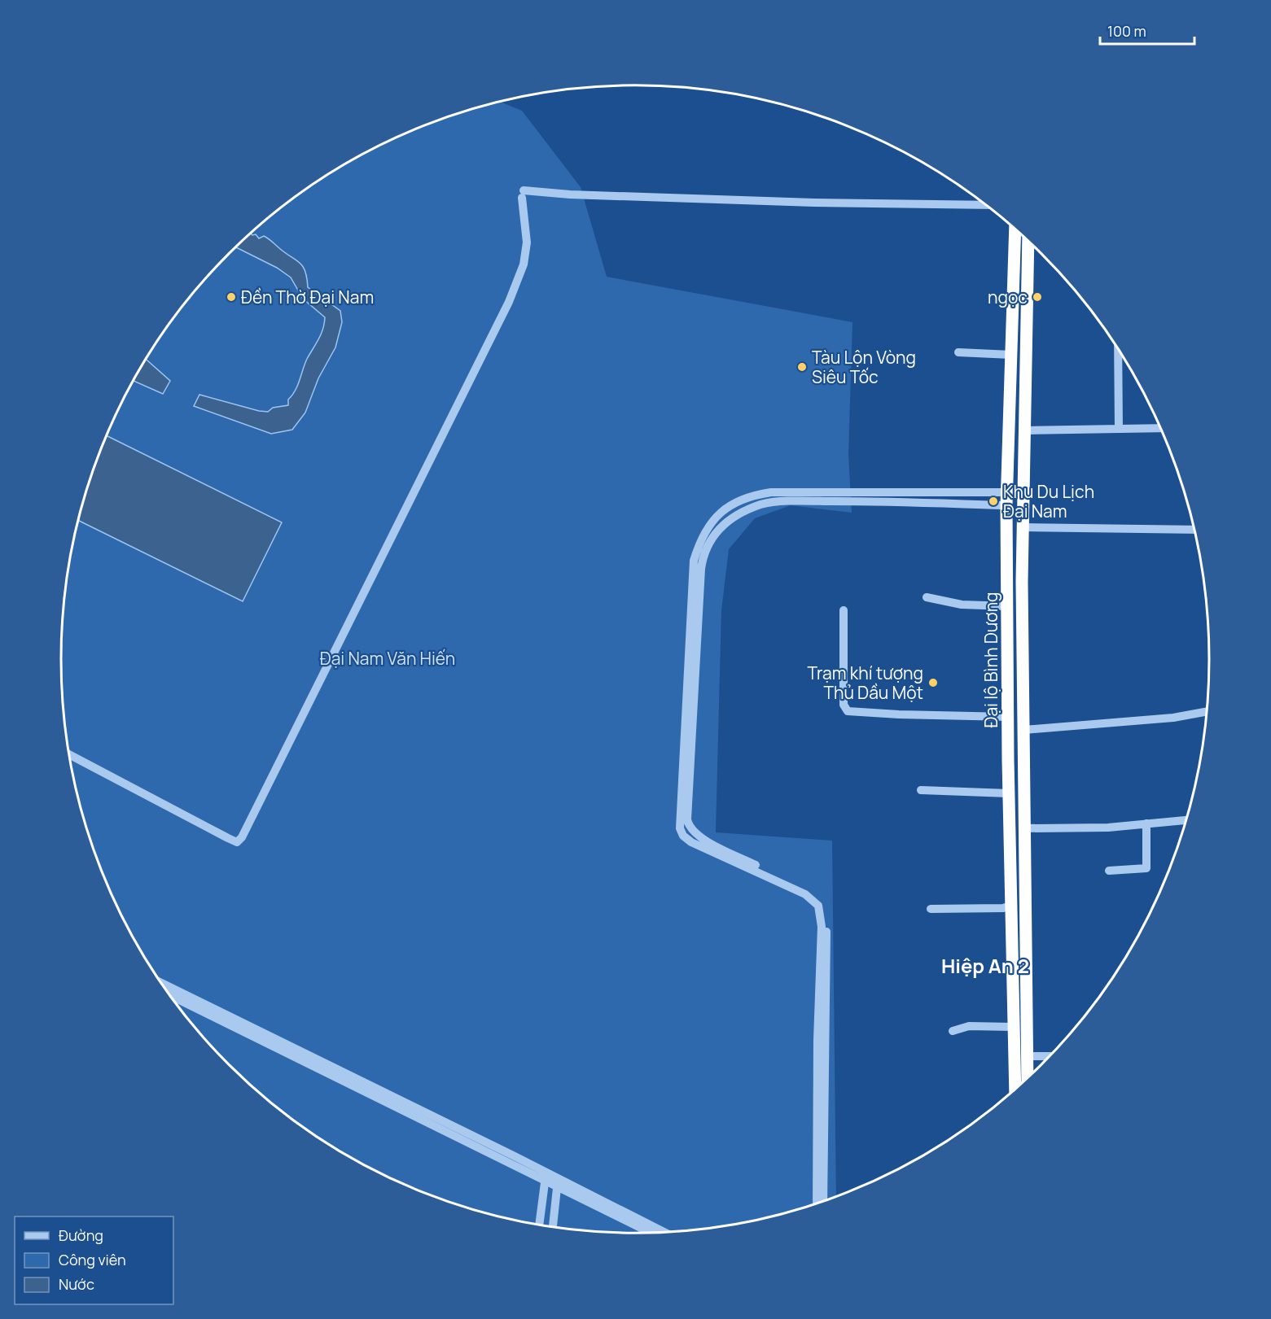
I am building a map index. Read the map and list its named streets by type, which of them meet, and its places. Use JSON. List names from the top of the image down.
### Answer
{
  "streets": {
    "highway": ["Đại lộ Bình Dương"]
  },
  "districts": ["Hiệp An 2"],
  "parks": ["Đại Nam Văn Hiến"],
  "places": [
    "Đền Thờ Đại Nam",
    "ngọc",
    "Tàu Lộn Vòng Siêu Tốc",
    "Khu Du Lịch Đại Nam",
    "Trạm khí tượng Thủ Dầu Một"
  ],
  "legend": ["Đường", "Công viên", "Nước"],
  "scale_bar": "100 m"
}
